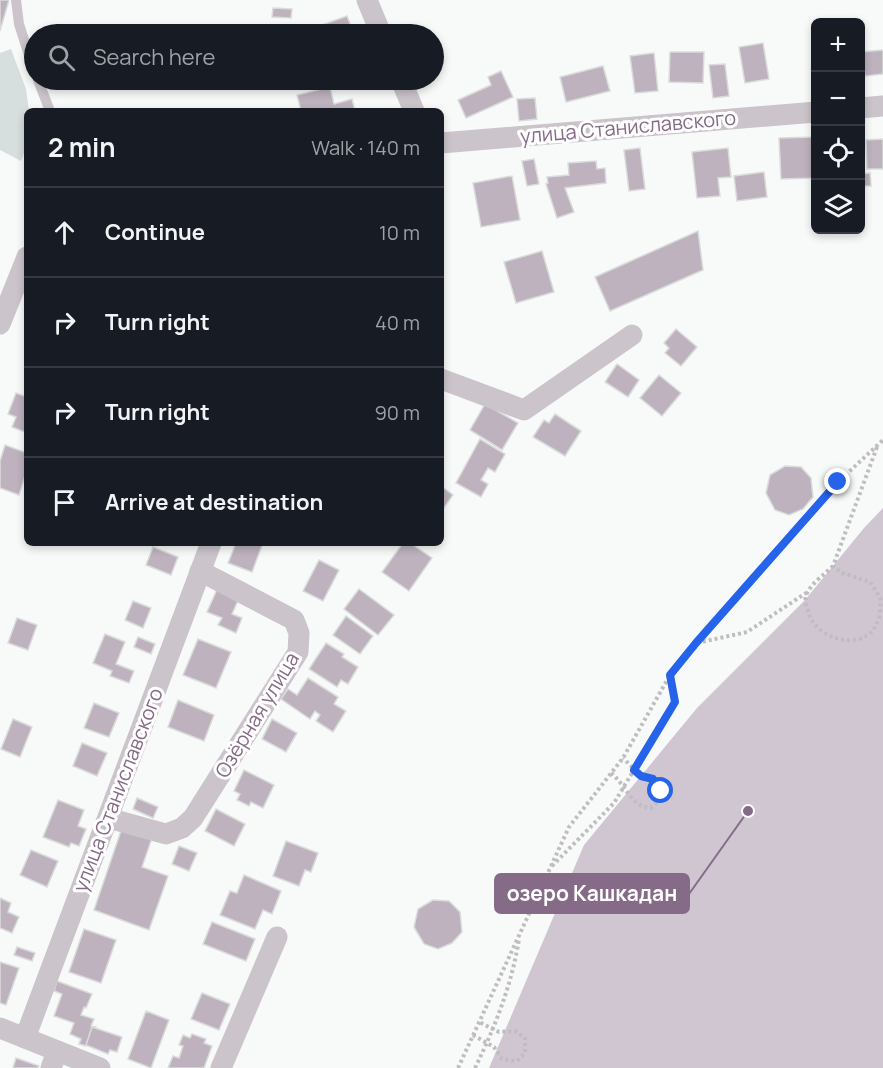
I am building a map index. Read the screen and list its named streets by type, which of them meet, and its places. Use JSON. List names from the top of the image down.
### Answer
{
  "streets": {
    "street": ["улица Станиславского", "Озёрная улица"]
  },
  "crossings": [
    ["улица Станиславского", "Озёрная улица"]
  ],
  "places": ["озеро Кашкадан"],
  "page": {
    "map_buttons": ["+", "−"],
    "search": "Search here",
    "heading": ["2 min", "Walk · 140 m"],
    "list": [
      ["Continue", "10 m"],
      ["Turn right", "40 m"],
      ["Turn right", "90 m"],
      "Arrive at destination"
    ]
  }
}
